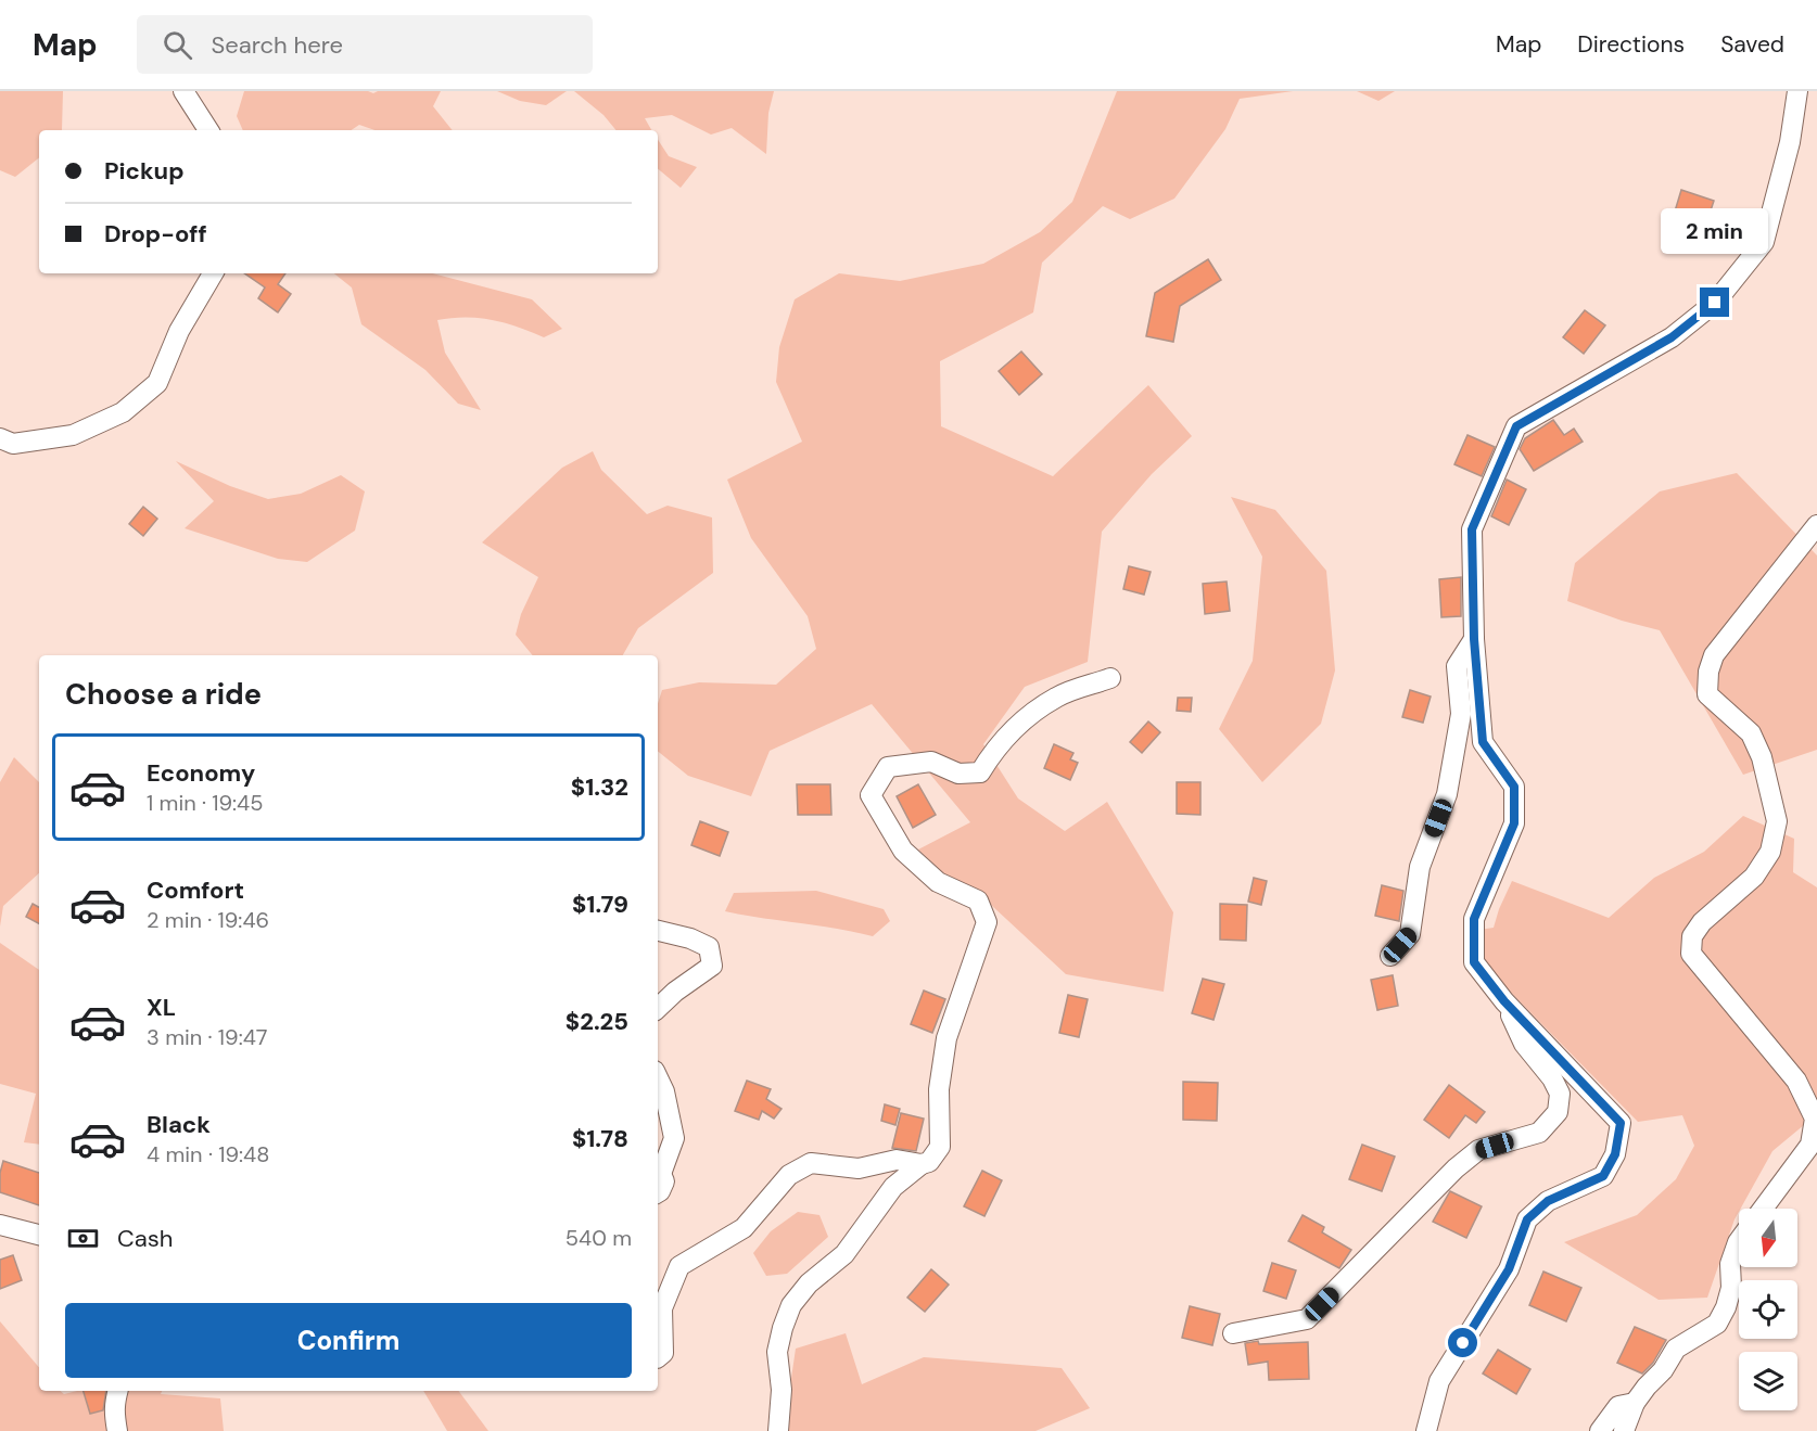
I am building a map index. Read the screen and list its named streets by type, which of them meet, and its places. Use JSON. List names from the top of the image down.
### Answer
{
  "north": "bottom",
  "page": {
    "header": "Map",
    "search": "Search here",
    "nav": ["Map", "Directions", "Saved"],
    "banner": ["Pickup", "Drop-off"],
    "bubble": "2 min",
    "heading": "Choose a ride",
    "list": [
      {
        "name": "Economy",
        "note": "1 min · 19:45",
        "value": "$1.32"
      },
      {
        "name": "Comfort",
        "note": "2 min · 19:46",
        "value": "$1.79"
      },
      {
        "name": "XL",
        "note": "3 min · 19:47",
        "value": "$2.25"
      },
      {
        "name": "Black",
        "note": "4 min · 19:48",
        "value": "$1.78"
      }
    ],
    "pay": ["Cash", "540 m"],
    "buttons": "Confirm"
  }
}
